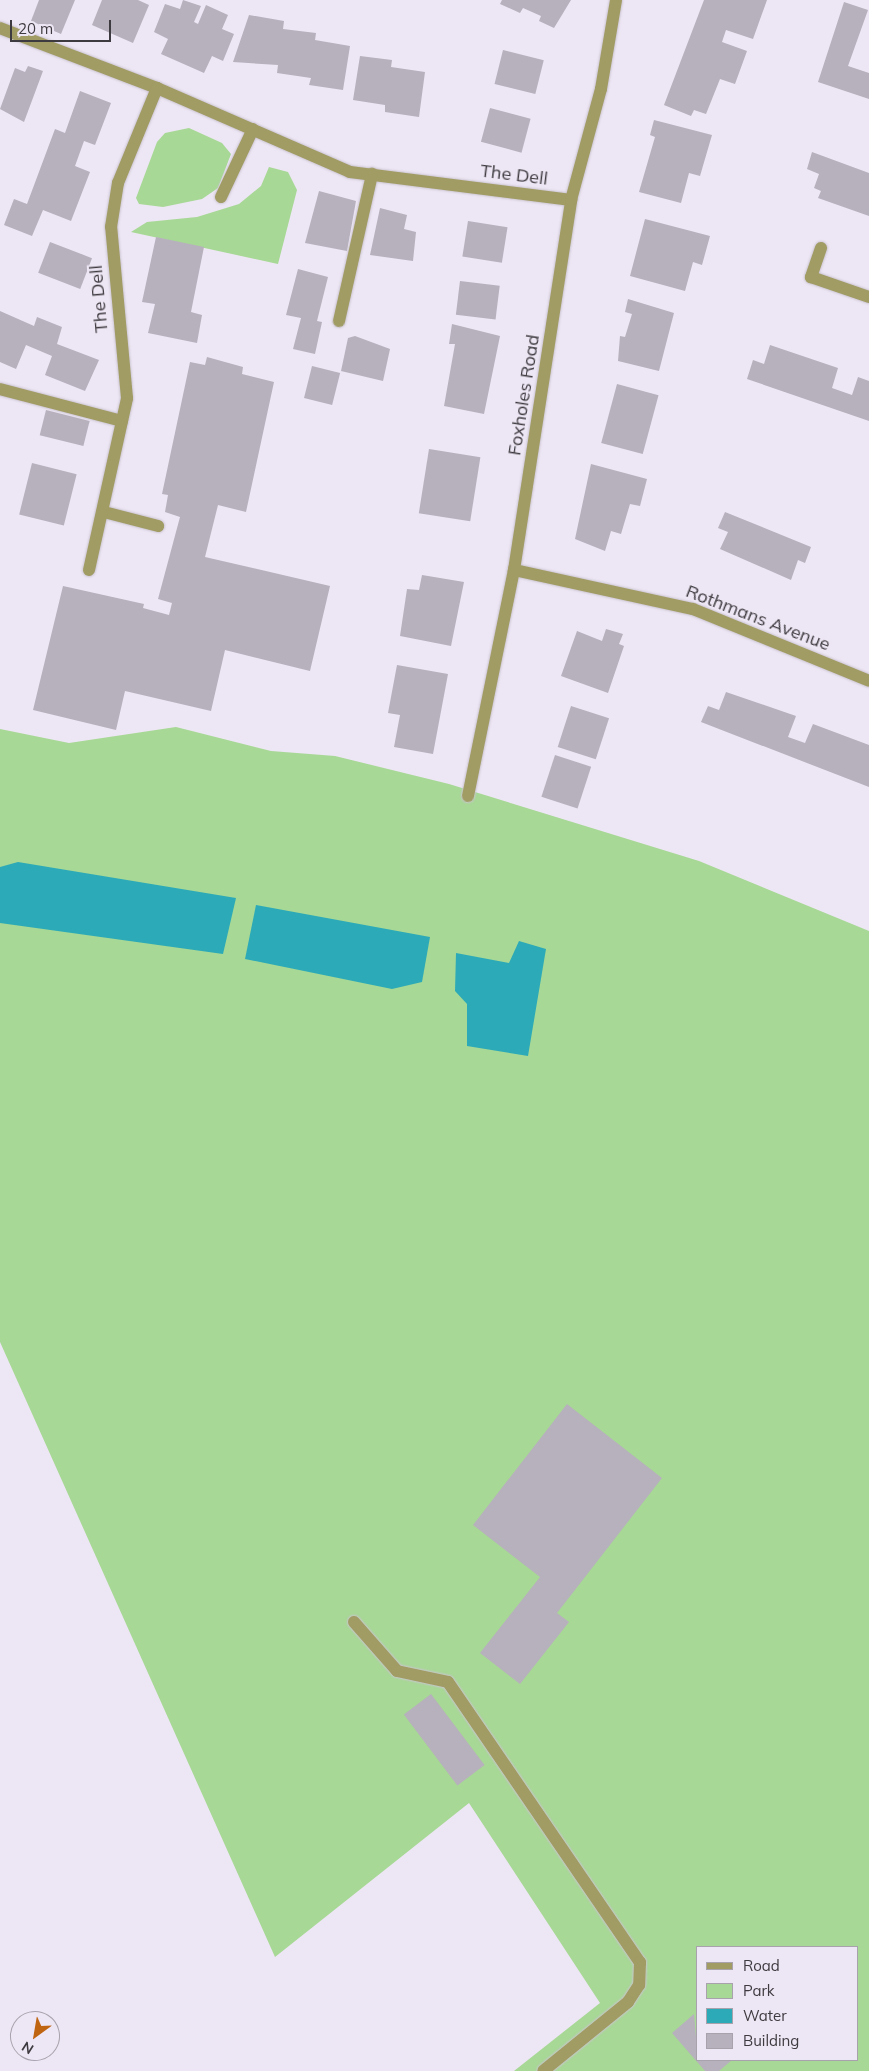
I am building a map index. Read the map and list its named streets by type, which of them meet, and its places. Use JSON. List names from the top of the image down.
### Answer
{
  "streets": {
    "street": ["The Dell", "Foxholes Road", "Rothmans Avenue"]
  },
  "crossings": [
    ["The Dell", "Foxholes Road"],
    ["Foxholes Road", "Rothmans Avenue"]
  ],
  "legend": [
    "Road",
    "Park",
    "Water",
    "Building"
  ],
  "scale_bar": "20 m",
  "north": "bottom left"
}
